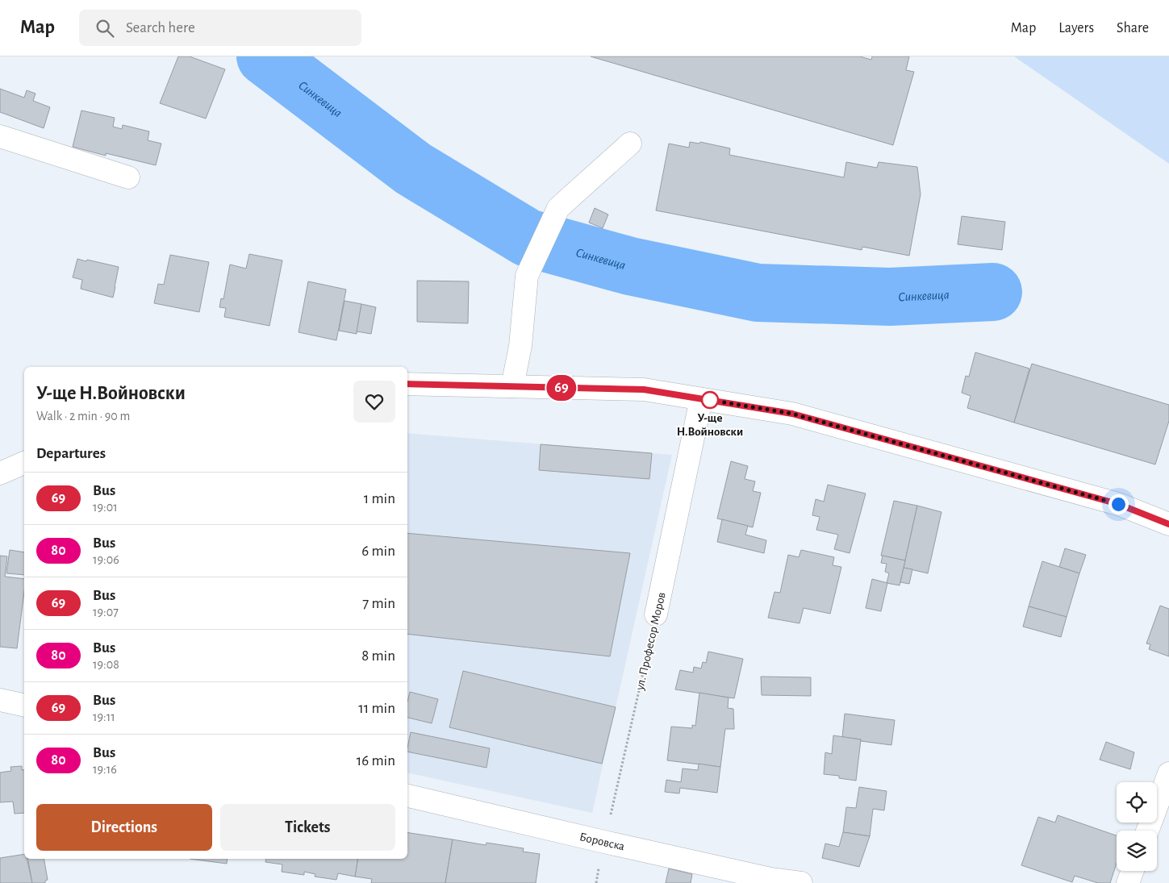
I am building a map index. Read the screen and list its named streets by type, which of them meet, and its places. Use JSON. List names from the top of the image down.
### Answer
{
  "streets": {
    "street": ["ул. Професор Моров", "Боровска"]
  },
  "crossings": [
    ["ул. Професор Моров", "Боровска"]
  ],
  "water": ["Синкевица"],
  "places": ["У-ще Н.Войновски"],
  "lines": ["bus line 69"],
  "page": {
    "header": "Map",
    "search": "Search here",
    "nav": ["Map", "Layers", "Share"],
    "on_map": "69",
    "heading": [
      ["У-ще Н.Войновски", "Walk · 2 min · 90 m"],
      "Departures"
    ],
    "list": [
      {
        "mark": "69",
        "name": "Bus",
        "note": "19:01",
        "value": "1 min"
      },
      {
        "mark": "80",
        "name": "Bus",
        "note": "19:06",
        "value": "6 min"
      },
      {
        "mark": "69",
        "name": "Bus",
        "note": "19:07",
        "value": "7 min"
      },
      {
        "mark": "80",
        "name": "Bus",
        "note": "19:08",
        "value": "8 min"
      },
      {
        "mark": "69",
        "name": "Bus",
        "note": "19:11",
        "value": "11 min"
      },
      {
        "mark": "80",
        "name": "Bus",
        "note": "19:16",
        "value": "16 min"
      }
    ],
    "buttons": ["Directions", "Tickets"]
  }
}
